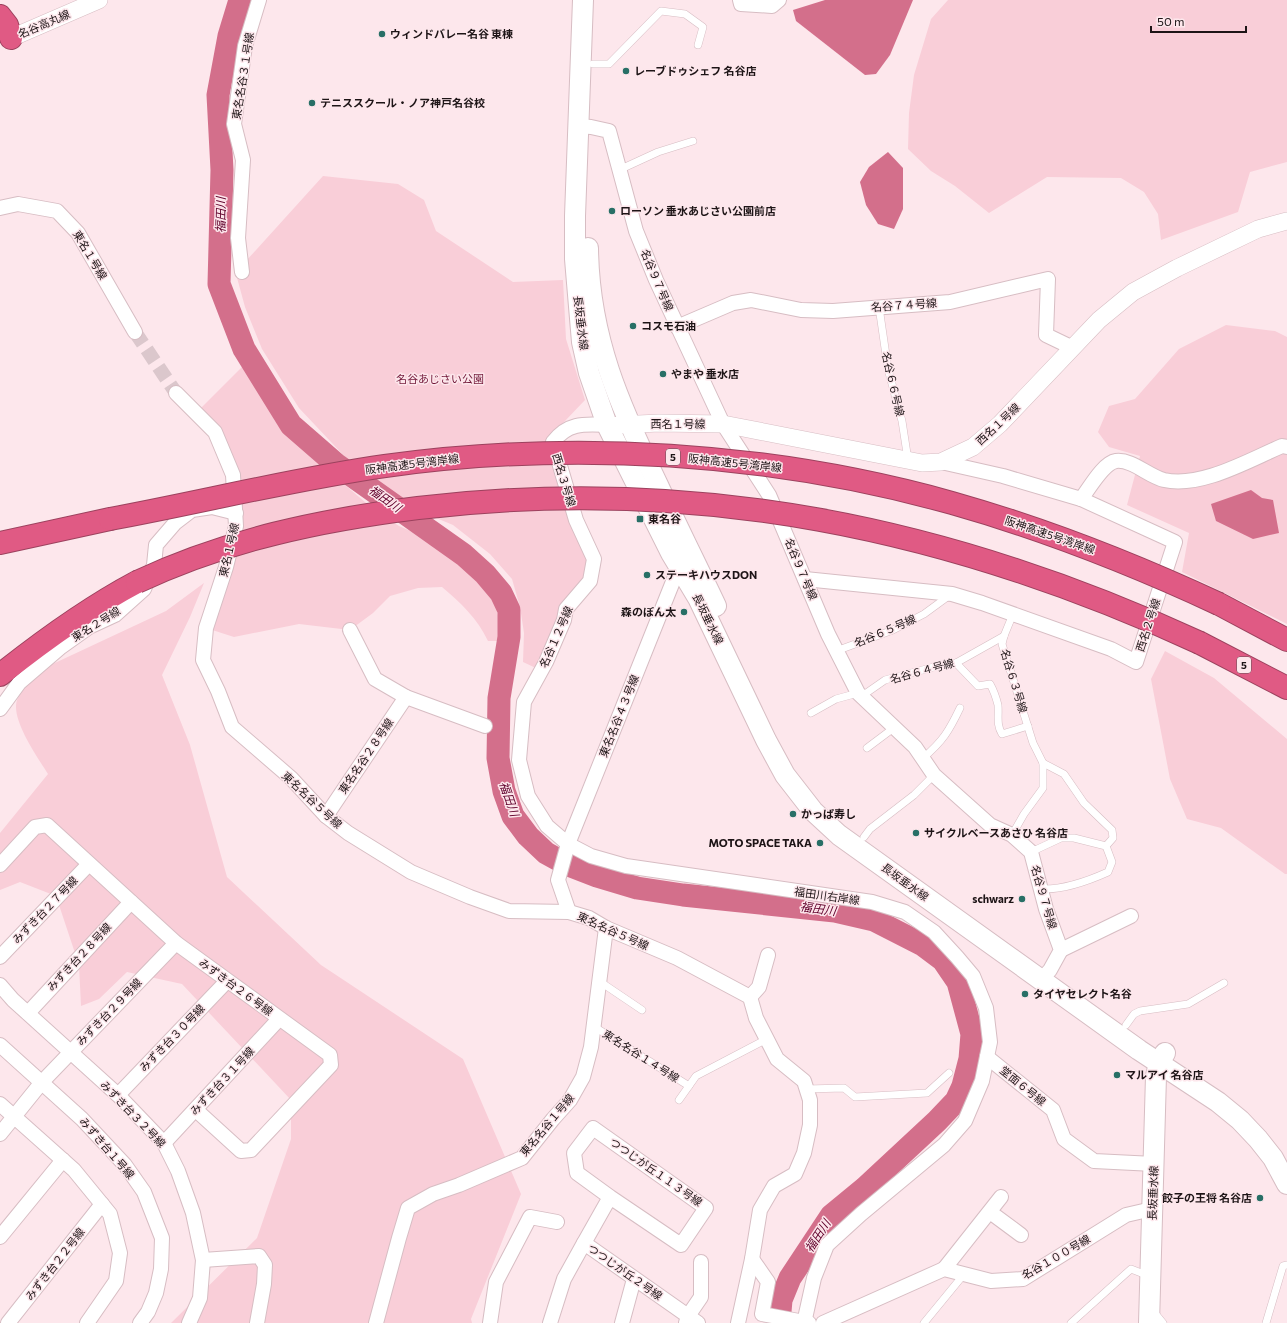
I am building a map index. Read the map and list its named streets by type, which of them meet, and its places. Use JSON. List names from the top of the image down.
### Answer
{
  "streets": {
    "highway": ["5", "阪神高速5号湾岸線"],
    "main road": ["長坂垂水線"],
    "street": [
      "名谷高丸線",
      "東名名谷３１号線",
      "東名１号線",
      "名谷９７号線",
      "名谷７４号線",
      "西名１号線",
      "西名３号線",
      "東名２号線",
      "西名２号線",
      "名谷１２号線",
      "東名名谷４３号線",
      "東名名谷２８号線",
      "東名名谷５号線",
      "福田川右岸線",
      "みずき台２７号線",
      "みずき台２８号線",
      "みずき台２６号線",
      "みずき台２９号線",
      "みずき台３０号線",
      "みずき台３１号線",
      "堂面６号線",
      "みずき台３２号線",
      "東名名谷１号線",
      "みずき台１号線",
      "つつじが丘１１３号線",
      "名谷１００号線",
      "みずき台２２号線",
      "つつじが丘２号線"
    ],
    "lane": [
      "名谷６６号線",
      "名谷６５号線",
      "名谷６４号線",
      "名谷６３号線",
      "東名名谷１４号線"
    ]
  },
  "crossings": [
    ["東名１号線", "東名２号線"],
    ["東名１号線", "東名名谷５号線"],
    ["名谷９７号線", "名谷７４号線"],
    ["名谷９７号線", "長坂垂水線"],
    ["名谷９７号線", "西名１号線"],
    ["名谷９７号線", "西名２号線"],
    ["名谷９７号線", "名谷６５号線"],
    ["名谷９７号線", "名谷６４号線"],
    ["名谷７４号線", "名谷６６号線"],
    ["名谷７４号線", "西名１号線"],
    ["長坂垂水線", "西名１号線"],
    ["長坂垂水線", "西名３号線"],
    ["長坂垂水線", "東名名谷４３号線"],
    ["長坂垂水線", "堂面６号線"],
    ["長坂垂水線", "名谷１００号線"],
    ["名谷６６号線", "西名１号線"],
    ["西名１号線", "西名３号線"],
    ["西名１号線", "西名２号線"],
    ["西名３号線", "名谷１２号線"],
    ["西名２号線", "名谷６５号線"],
    ["西名２号線", "名谷６３号線"],
    ["名谷１２号線", "福田川右岸線"],
    ["名谷６４号線", "名谷６３号線"],
    ["東名名谷４３号線", "東名名谷５号線"],
    ["東名名谷４３号線", "福田川右岸線"],
    ["東名名谷２８号線", "東名名谷５号線"],
    ["東名名谷５号線", "東名名谷１号線"],
    ["福田川右岸線", "堂面６号線"],
    ["みずき台２７号線", "みずき台２６号線"],
    ["みずき台２８号線", "みずき台２６号線"],
    ["みずき台２６号線", "みずき台２９号線"],
    ["みずき台２６号線", "みずき台３０号線"],
    ["みずき台２６号線", "みずき台３１号線"],
    ["みずき台２９号線", "みずき台３２号線"],
    ["みずき台２９号線", "みずき台１号線"],
    ["みずき台３０号線", "みずき台３２号線"],
    ["東名名谷１４号線", "東名名谷１号線"],
    ["みずき台３１号線", "みずき台３２号線"]
  ],
  "water": ["福田川"],
  "parks": ["名谷あじさい公園"],
  "places": {
    "other": [
      "ウィンドバレー名谷 東棟",
      "レーブドゥシェフ 名谷店",
      "テニススクール・ノア神戸名谷校",
      "ローソン 垂水あじさい公園前店",
      "コスモ石油",
      "やまや 垂水店",
      "ステーキハウスDON",
      "森のぽん太",
      "かっぱ寿し",
      "サイクルベースあさひ 名谷店",
      "MOTO SPACE TAKA",
      "schwarz",
      "タイヤセレクト名谷",
      "マルアイ 名谷店",
      "餃子の王将 名谷店"
    ],
    "transit": ["東名谷"]
  },
  "scale_bar": "50 m"
}
